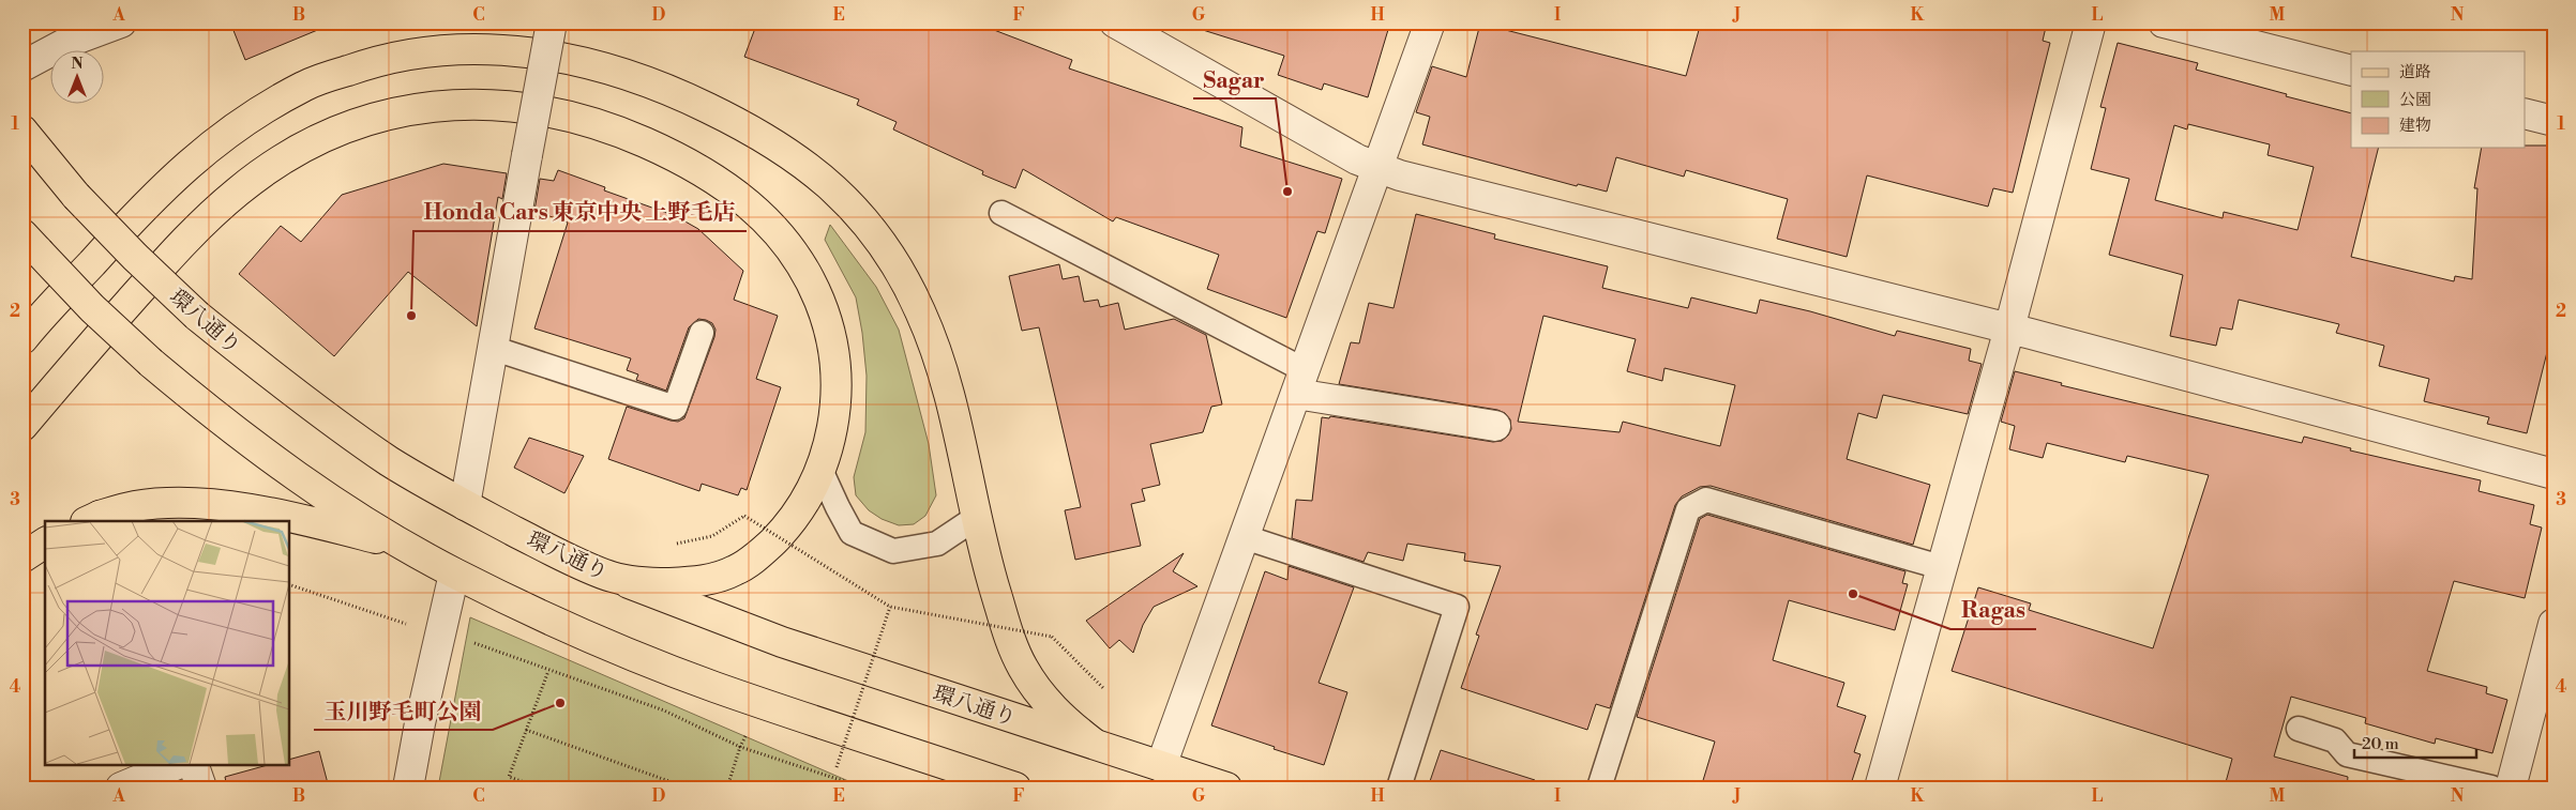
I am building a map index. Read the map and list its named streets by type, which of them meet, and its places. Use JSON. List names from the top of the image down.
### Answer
{
  "streets": {
    "main road": ["環八通り"]
  },
  "places": [
    "Sagar",
    "Honda Cars 東京中央 上野毛店",
    "Ragas",
    "玉川野毛町公園"
  ],
  "legend": ["道路", "公園", "建物"],
  "scale_bar": "20 m",
  "north": "top",
  "grid": {
    "columns": [
      "A",
      "B",
      "C",
      "D",
      "E",
      "F",
      "G",
      "H",
      "I",
      "J",
      "K",
      "L",
      "M",
      "N"
    ],
    "rows": [
      "1",
      "2",
      "3",
      "4"
    ]
  }
}
